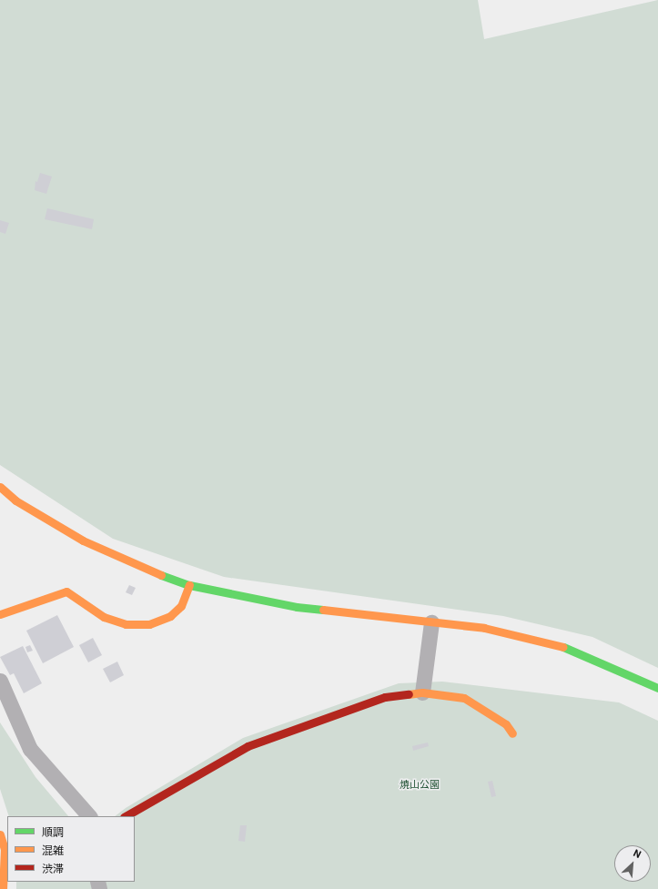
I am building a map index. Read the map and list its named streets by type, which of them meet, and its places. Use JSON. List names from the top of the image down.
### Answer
{
  "parks": ["焼山公園"],
  "legend": ["順調", "混雑", "渋滞"],
  "north": "top right"
}
